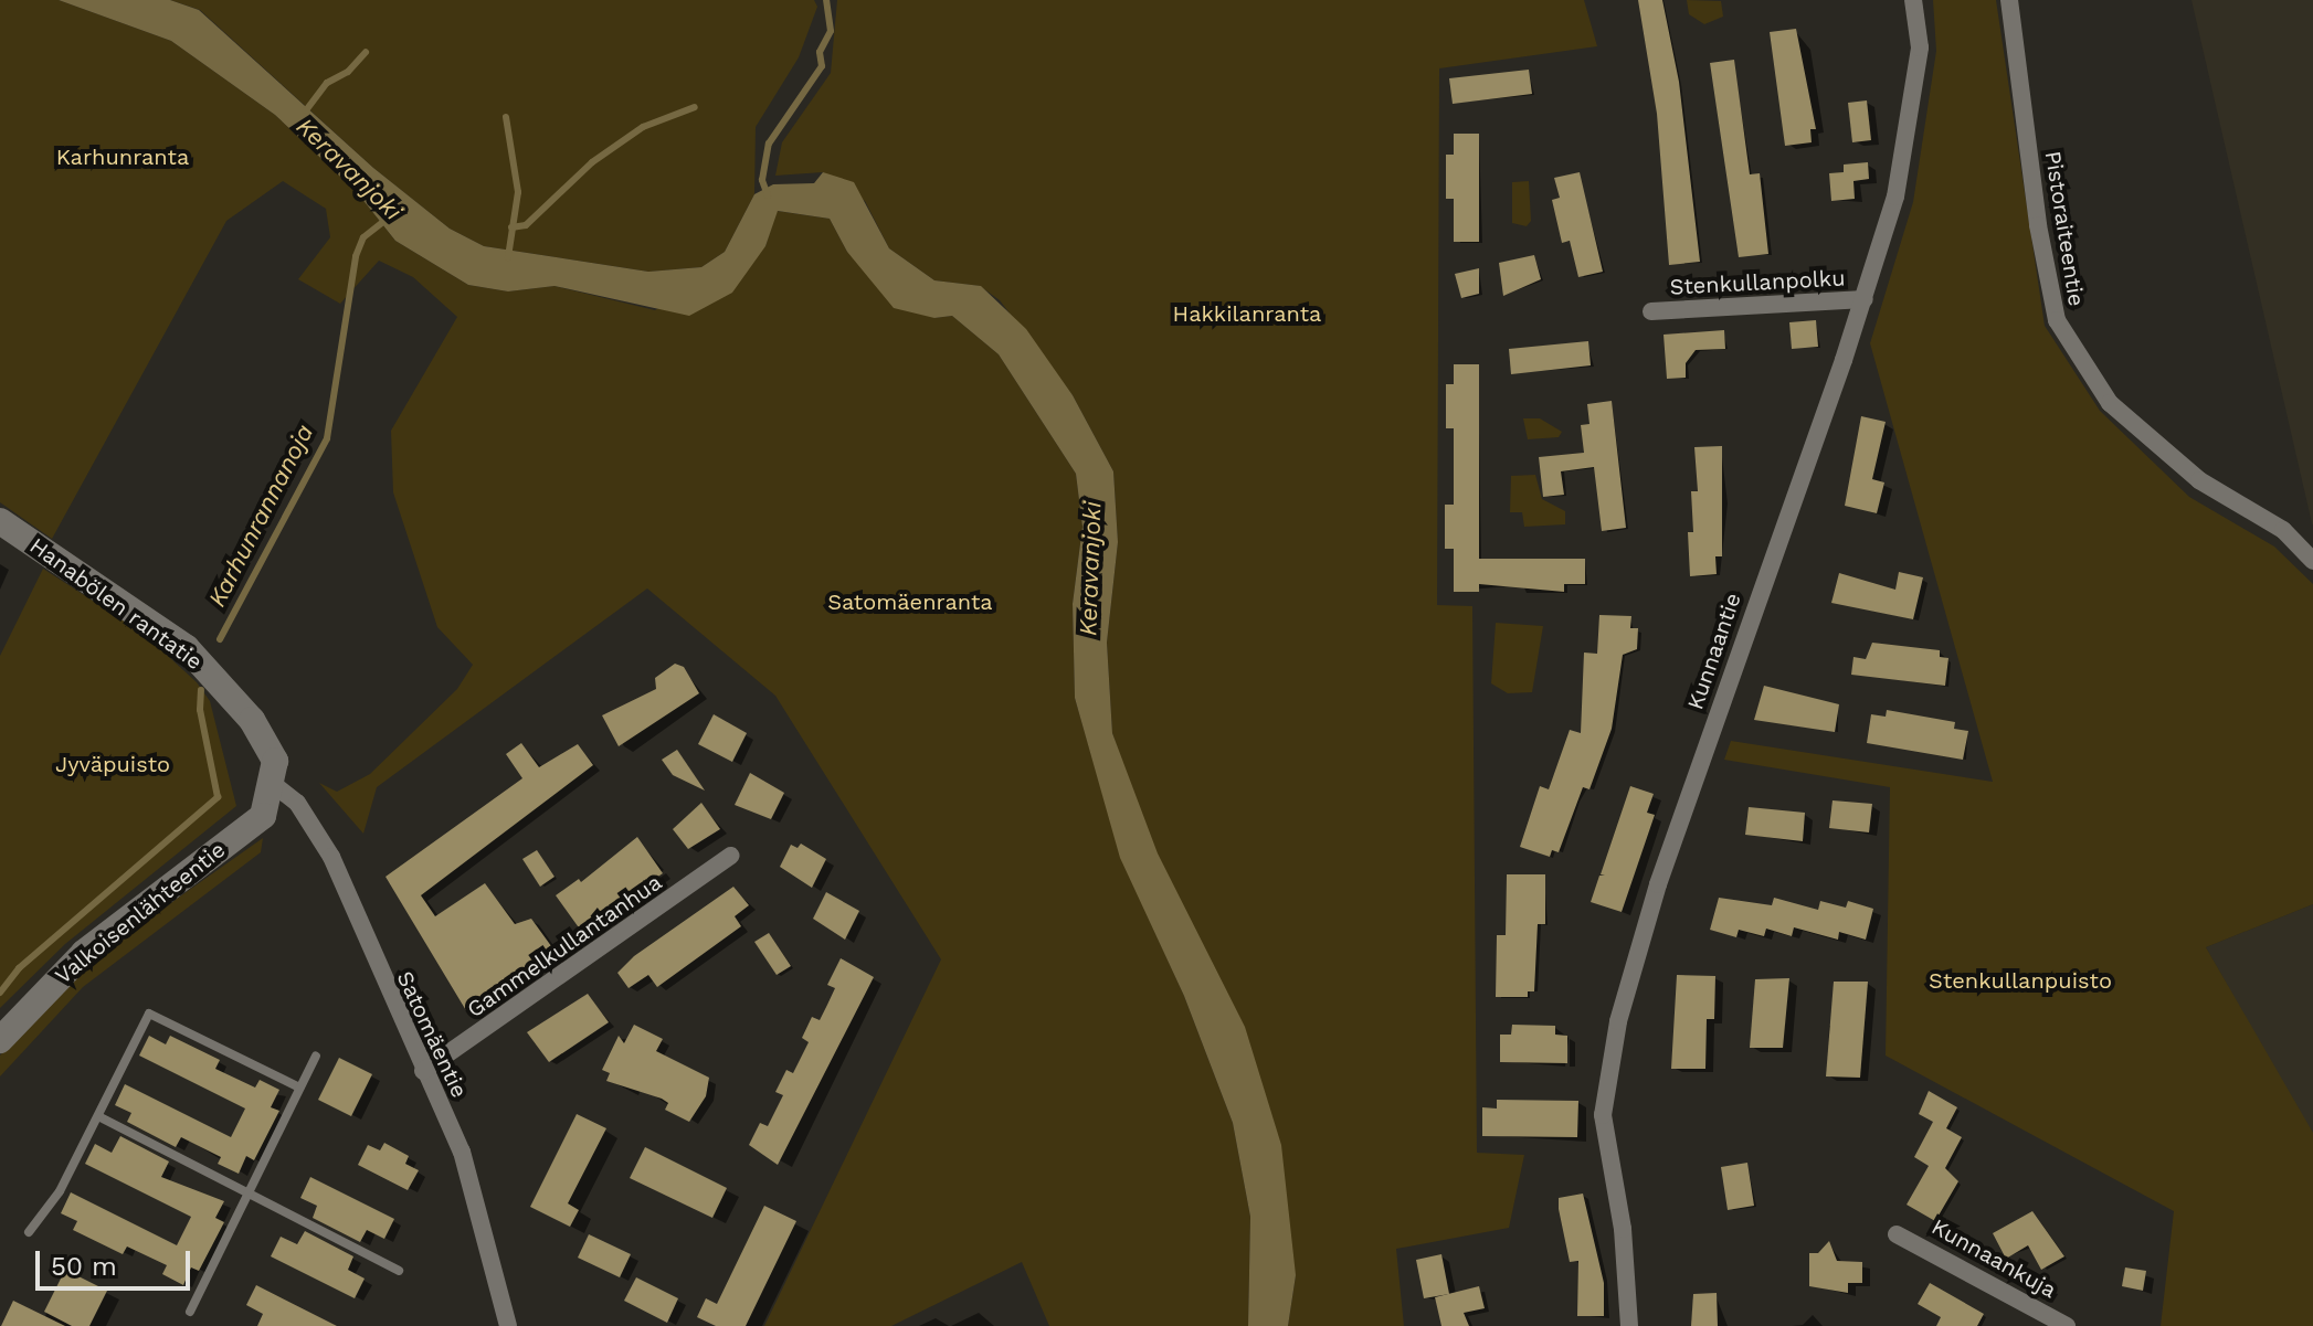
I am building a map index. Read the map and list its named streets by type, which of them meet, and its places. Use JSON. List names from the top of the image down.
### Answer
{
  "streets": {
    "street": [
      "Pistoraiteentie",
      "Stenkullanpolku",
      "Hanabölen rantatie",
      "Kunnaantie",
      "Valkoisenlähteentie",
      "Gammelkullantanhua",
      "Satomäentie",
      "Kunnaankuja"
    ]
  },
  "crossings": [
    ["Stenkullanpolku", "Kunnaantie"],
    ["Hanabölen rantatie", "Valkoisenlähteentie"],
    ["Hanabölen rantatie", "Satomäentie"],
    ["Valkoisenlähteentie", "Satomäentie"],
    ["Gammelkullantanhua", "Satomäentie"]
  ],
  "water": ["Keravanjoki", "Karhunrannanoja"],
  "parks": [
    "Karhunranta",
    "Hakkilanranta",
    "Satomäenranta",
    "Jyväpuisto",
    "Stenkullanpuisto"
  ],
  "scale_bar": "50 m"
}
